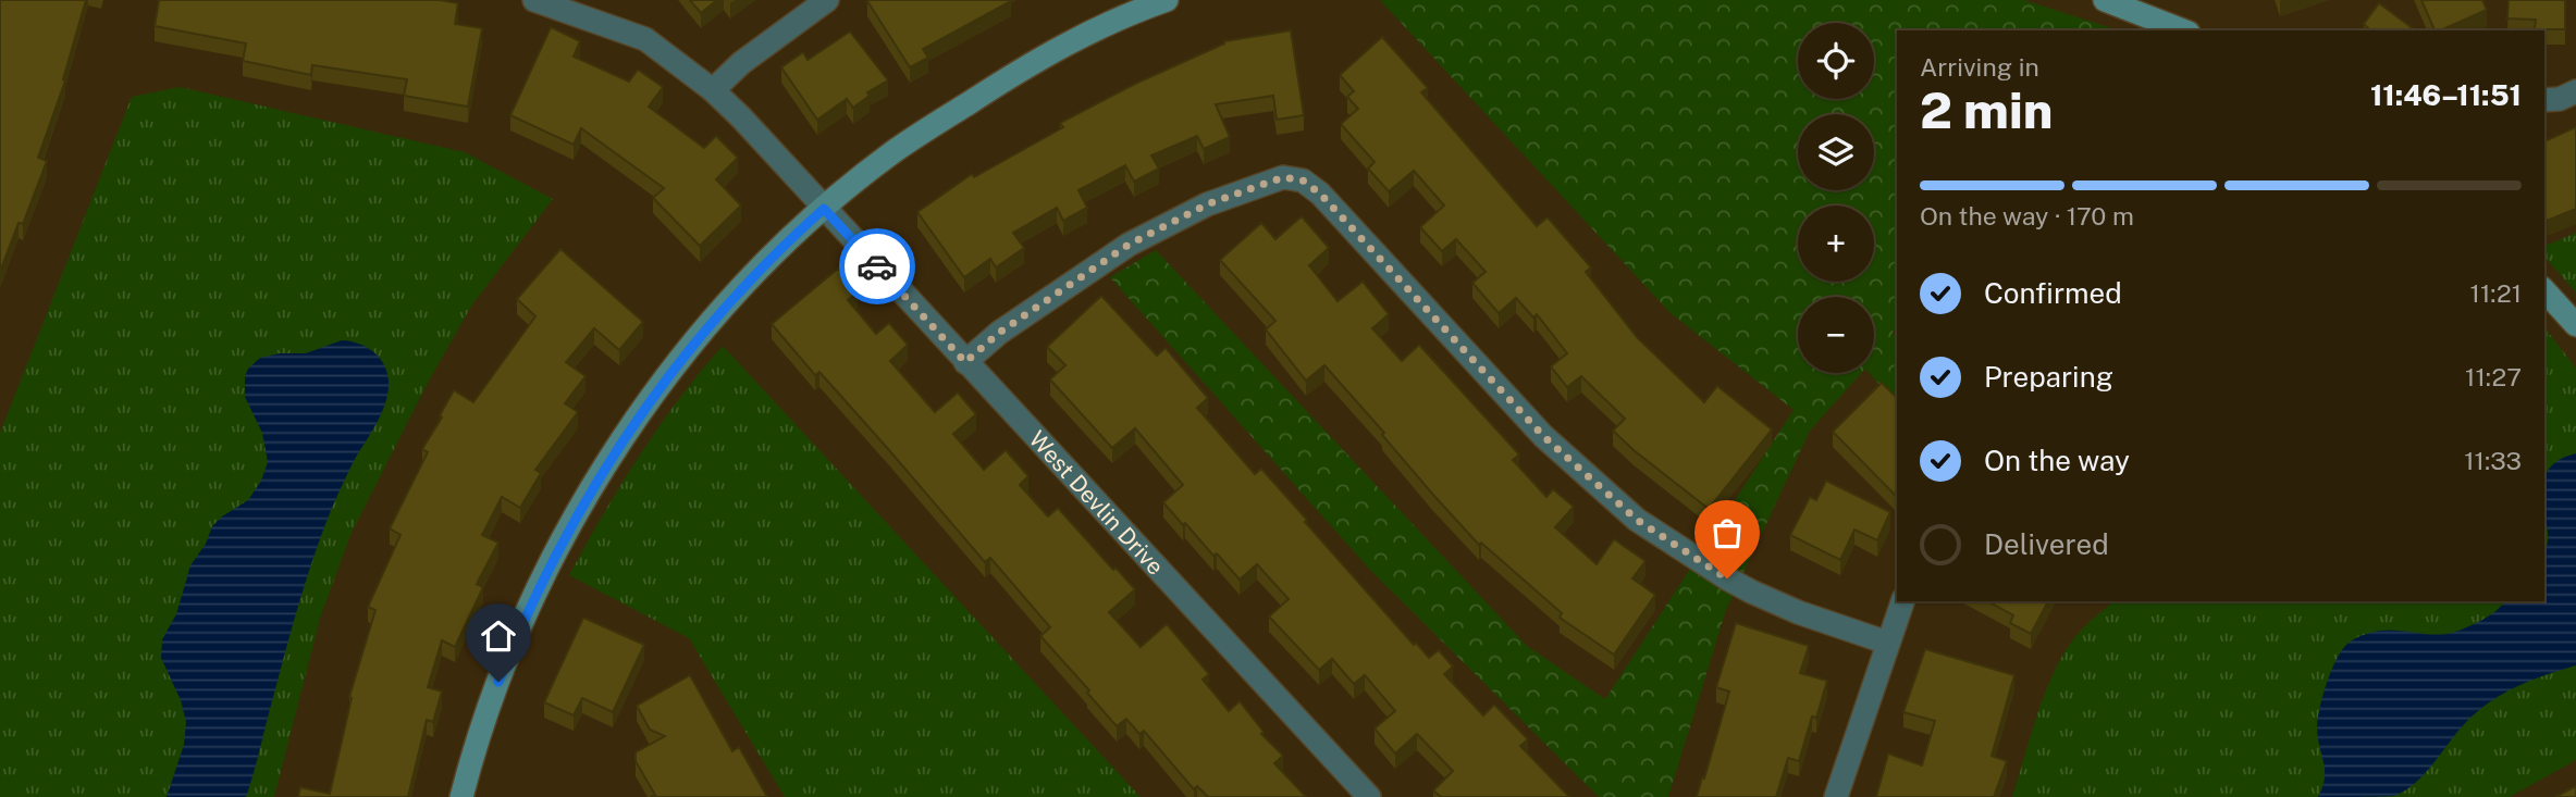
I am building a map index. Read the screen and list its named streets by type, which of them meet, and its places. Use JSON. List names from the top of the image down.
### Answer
{
  "streets": {
    "street": ["West Devlin Drive"]
  },
  "page": {
    "map_buttons": ["+", "−"],
    "heading": ["2 min", "Arriving in", "11:46–11:51"],
    "bar": "On the way · 170 m",
    "list": [
      ["Confirmed", "11:21"],
      ["Preparing", "11:27"],
      ["On the way", "11:33"],
      "Delivered"
    ]
  }
}
